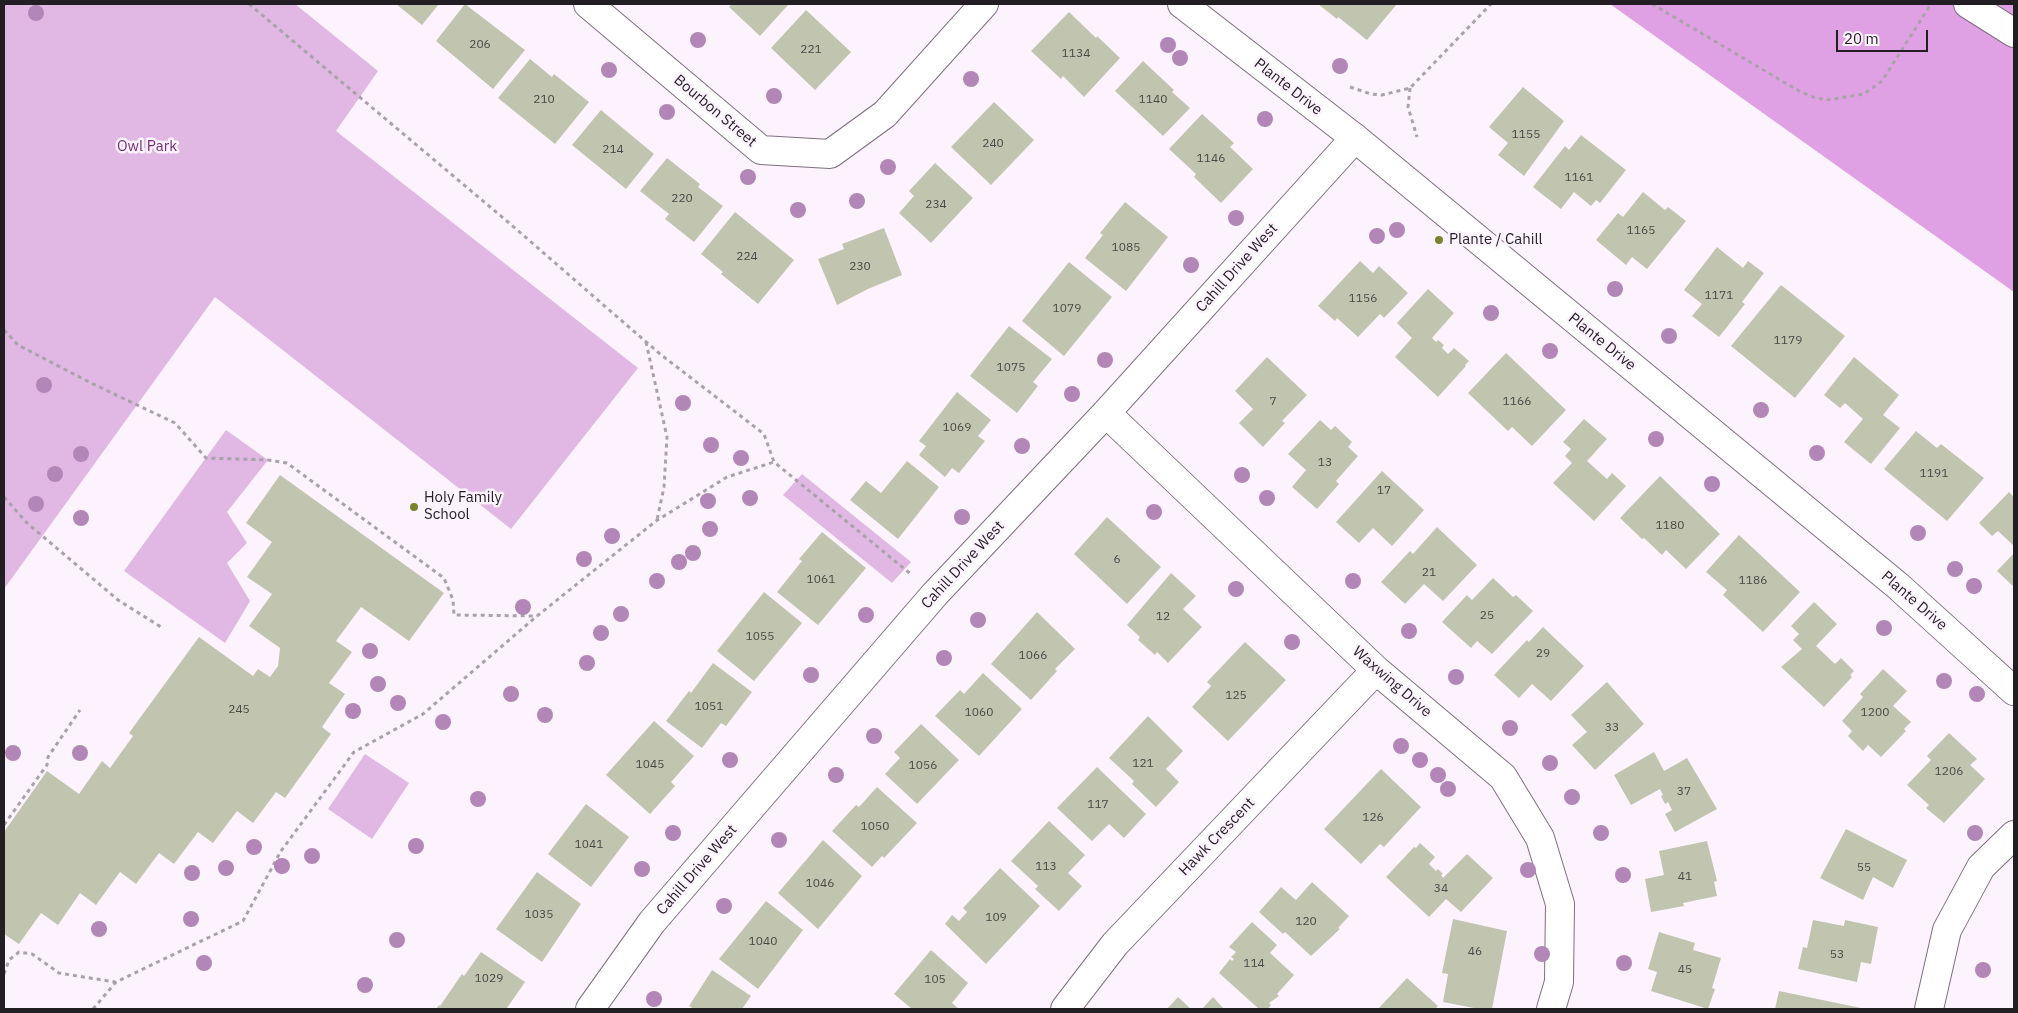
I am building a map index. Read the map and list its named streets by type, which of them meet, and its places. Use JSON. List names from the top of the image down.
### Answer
{
  "streets": {
    "main road": [
      "Plante Drive",
      "Bourbon Street",
      "Cahill Drive West",
      "Waxwing Drive",
      "Hawk Crescent"
    ]
  },
  "crossings": [
    ["Plante Drive", "Cahill Drive West"],
    ["Cahill Drive West", "Waxwing Drive"],
    ["Waxwing Drive", "Hawk Crescent"]
  ],
  "parks": ["Owl Park"],
  "places": ["Plante / Cahill", "Holy Family School"],
  "house_numbers": [
    "206",
    "221",
    "1134",
    "210",
    "1140",
    "1155",
    "240",
    "214",
    "1146",
    "1161",
    "220",
    "234",
    "1165",
    "1085",
    "224",
    "230",
    "1171",
    "1156",
    "1079",
    "1179",
    "1075",
    "7",
    "1166",
    "1069",
    "13",
    "1191",
    "17",
    "1180",
    "6",
    "21",
    "1061",
    "1186",
    "25",
    "12",
    "1055",
    "29",
    "1066",
    "125",
    "1051",
    "245",
    "1060",
    "1200",
    "33",
    "121",
    "1045",
    "1056",
    "1206",
    "37",
    "117",
    "126",
    "1050",
    "1041",
    "113",
    "55",
    "41",
    "1046",
    "34",
    "1035",
    "109",
    "120",
    "1040",
    "46",
    "53",
    "114",
    "45",
    "1029",
    "105"
  ],
  "scale_bar": "20 m"
}
